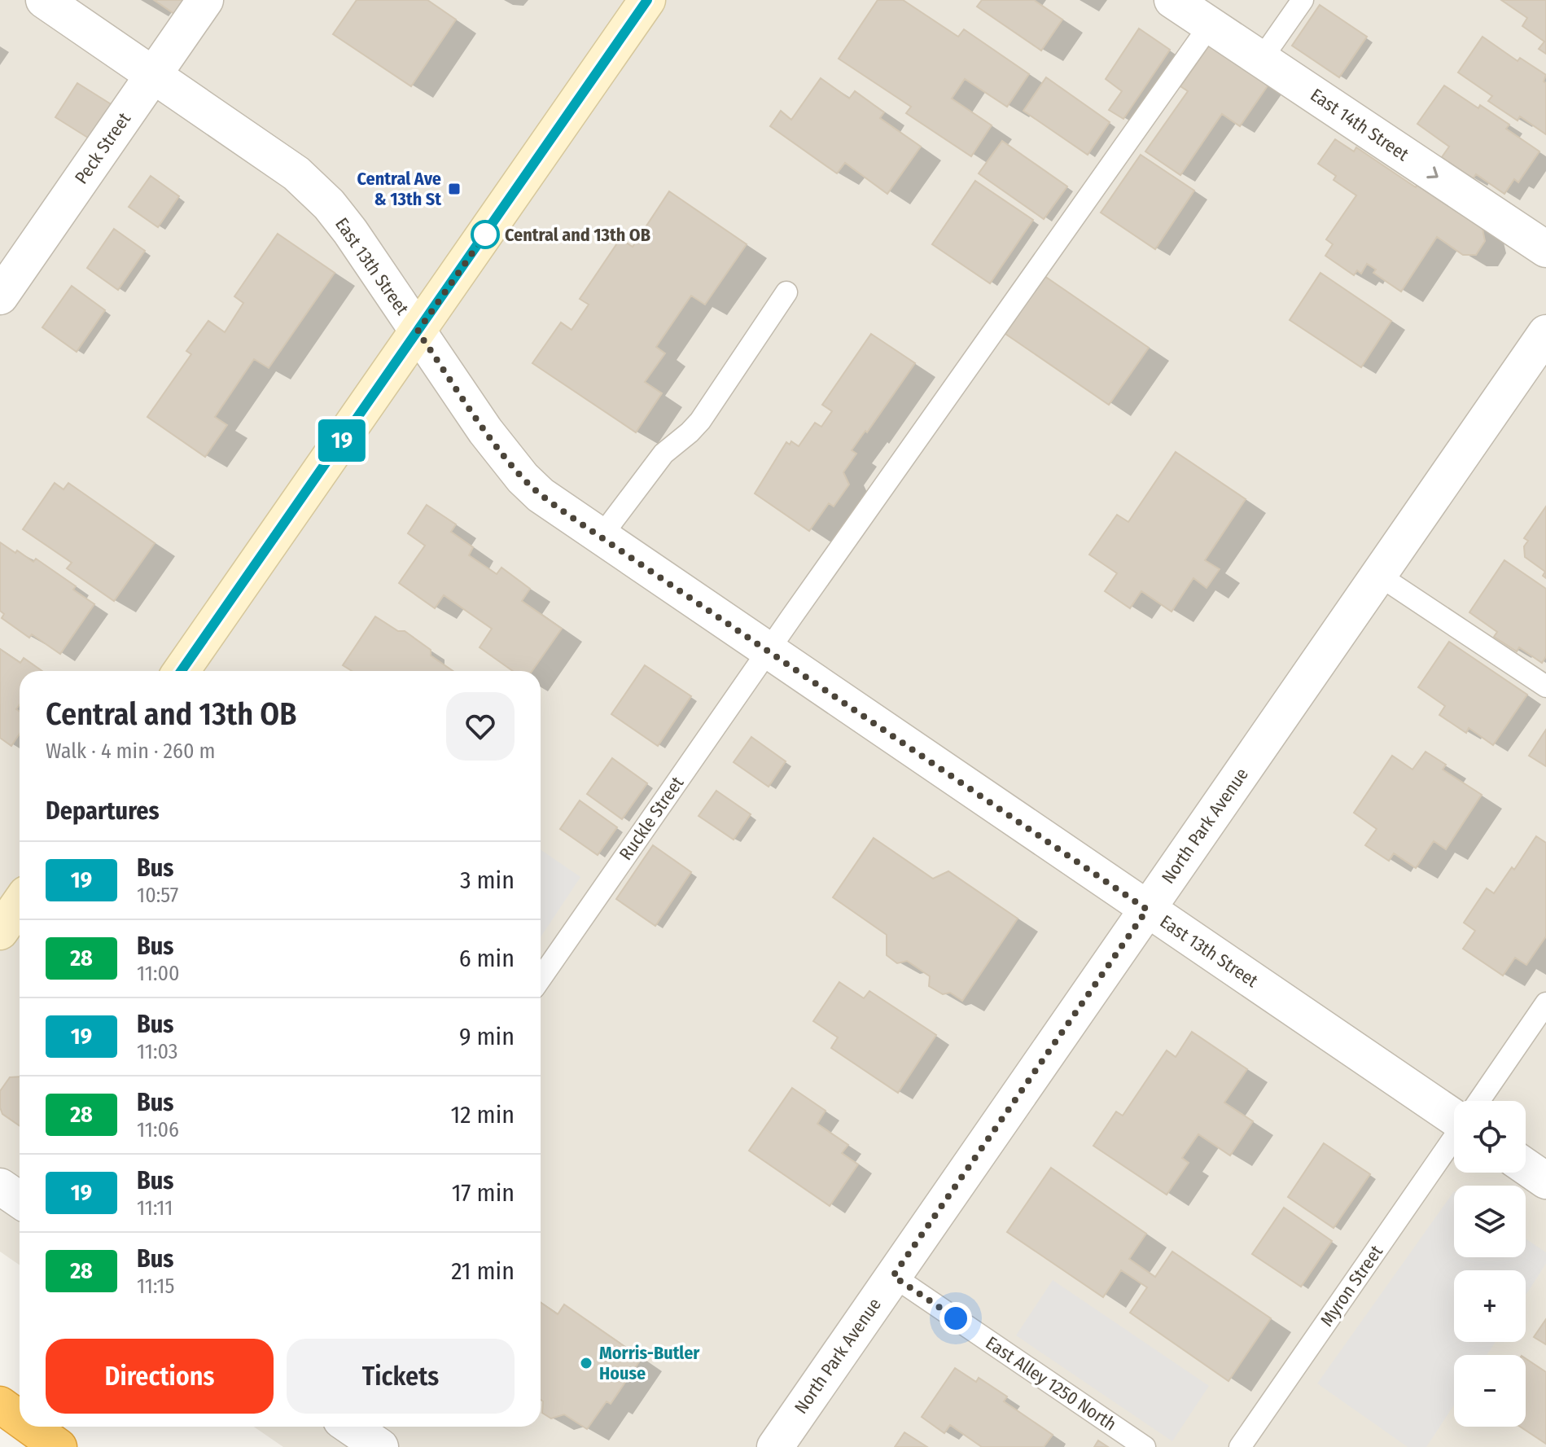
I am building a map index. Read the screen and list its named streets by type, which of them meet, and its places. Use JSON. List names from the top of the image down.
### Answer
{
  "streets": {
    "street": [
      "East 14th Street",
      "Peck Street",
      "East 13th Street",
      "North Park Avenue"
    ],
    "lane": ["Ruckle Street", "Myron Street", "East Alley 1250 North"]
  },
  "crossings": [
    ["East 14th Street", "Ruckle Street"],
    ["Peck Street", "East 13th Street"],
    ["East 13th Street", "Ruckle Street"],
    ["East 13th Street", "North Park Avenue"],
    ["North Park Avenue", "East Alley 1250 North"]
  ],
  "one_way": ["East 14th Street"],
  "places": {
    "transit": ["Central Ave & 13th St"],
    "other": ["Central and 13th OB", "Morris-Butler House"]
  },
  "lines": ["bus line 19"],
  "page": {
    "on_map": "19",
    "heading": [
      ["Central and 13th OB", "Walk · 4 min · 260 m"],
      "Departures"
    ],
    "list": [
      {
        "mark": "19",
        "name": "Bus",
        "note": "10:57",
        "value": "3 min"
      },
      {
        "mark": "28",
        "name": "Bus",
        "note": "11:00",
        "value": "6 min"
      },
      {
        "mark": "19",
        "name": "Bus",
        "note": "11:03",
        "value": "9 min"
      },
      {
        "mark": "28",
        "name": "Bus",
        "note": "11:06",
        "value": "12 min"
      },
      {
        "mark": "19",
        "name": "Bus",
        "note": "11:11",
        "value": "17 min"
      },
      {
        "mark": "28",
        "name": "Bus",
        "note": "11:15",
        "value": "21 min"
      }
    ],
    "map_buttons": ["+", "−"],
    "buttons": ["Directions", "Tickets"]
  }
}
